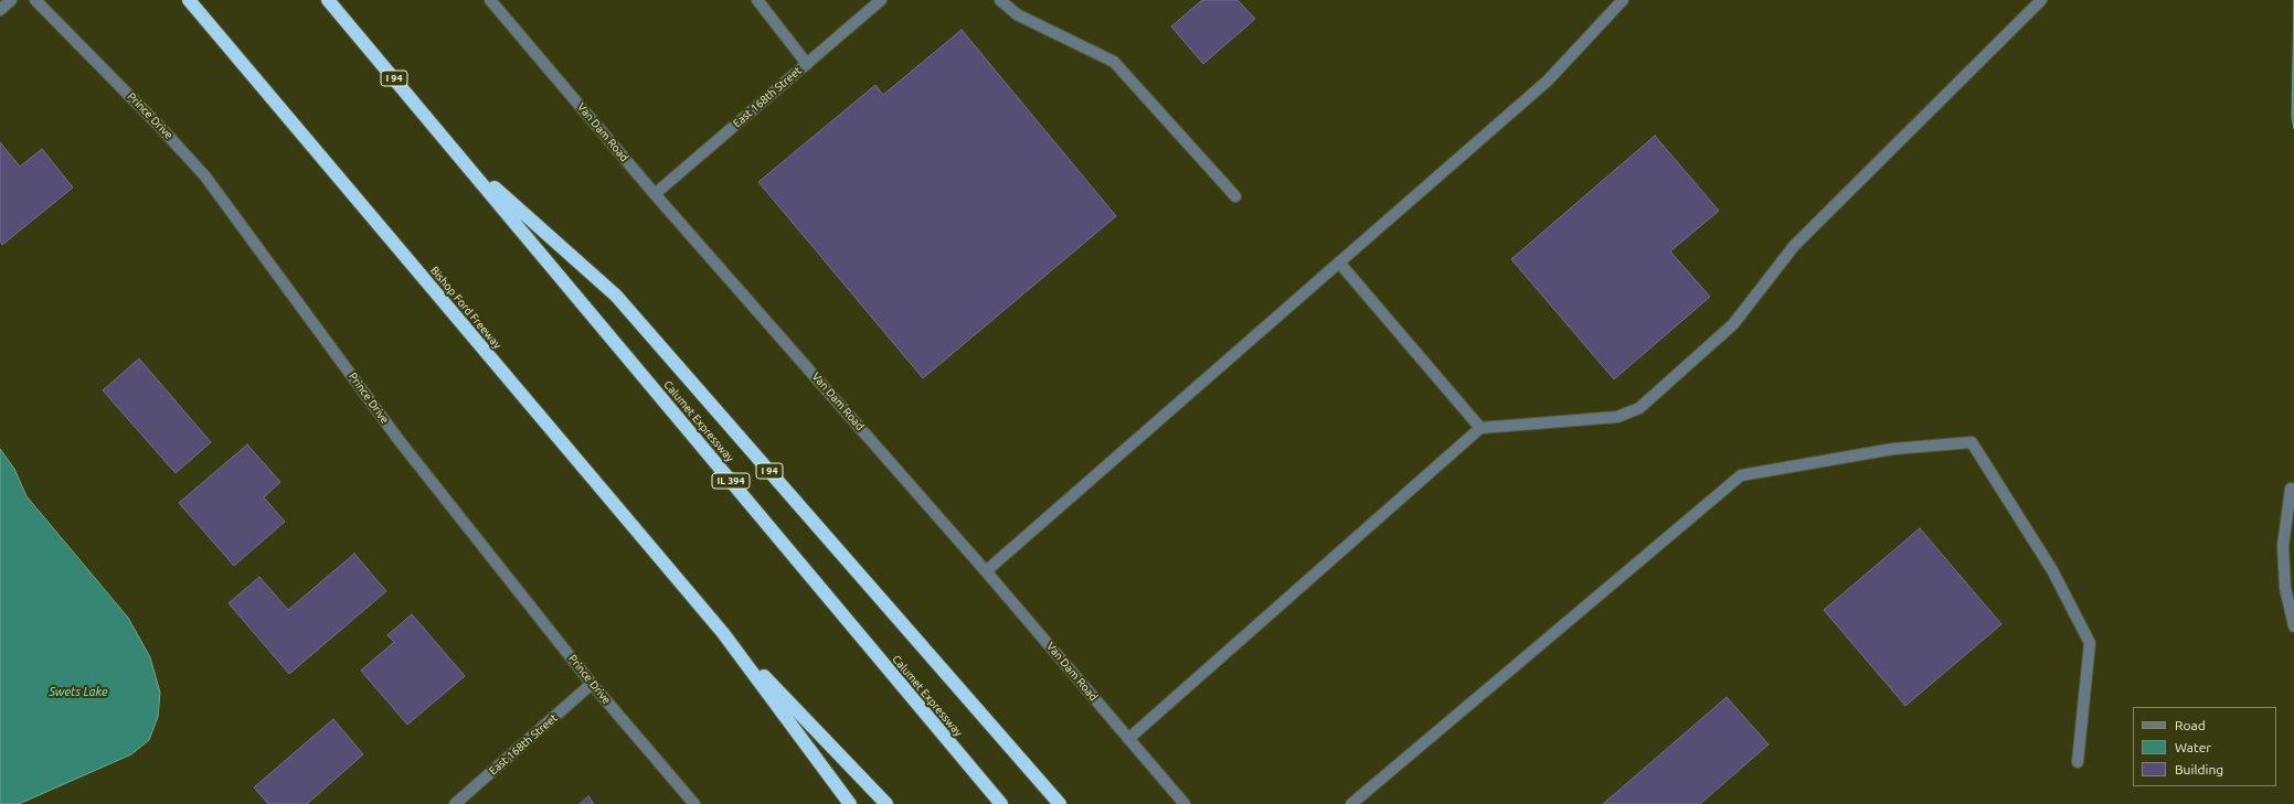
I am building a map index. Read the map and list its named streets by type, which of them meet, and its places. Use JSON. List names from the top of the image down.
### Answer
{
  "streets": {
    "highway": [
      "I 94",
      "Bishop Ford Freeway",
      "Calumet Expressway",
      "IL 394"
    ],
    "street": ["East 168th Street", "Prince Drive", "Van Dam Road"]
  },
  "crossings": [
    ["I 94", "Calumet Expressway"],
    ["East 168th Street", "Prince Drive"],
    ["East 168th Street", "Van Dam Road"]
  ],
  "water": ["Swets Lake"],
  "legend": ["Road", "Water", "Building"]
}
